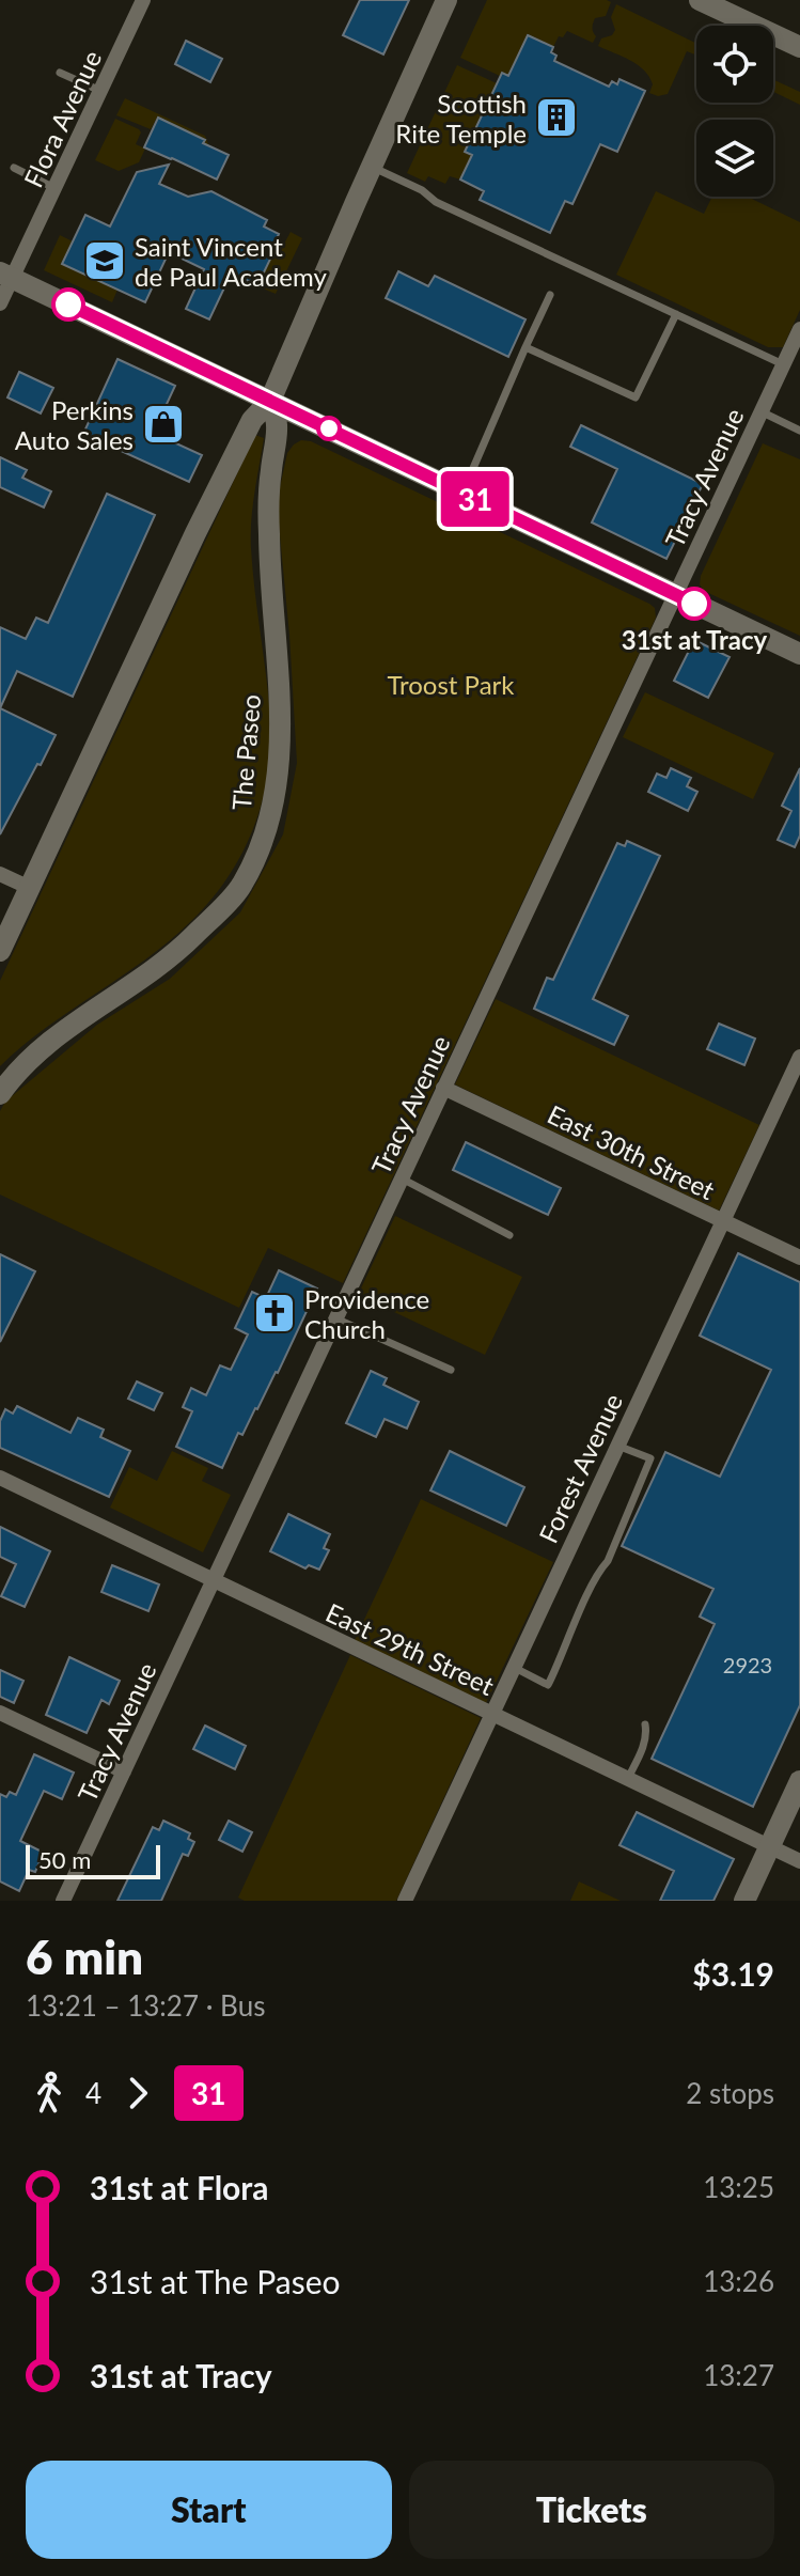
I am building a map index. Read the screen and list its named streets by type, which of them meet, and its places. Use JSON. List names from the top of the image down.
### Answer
{
  "streets": {
    "main road": ["The Paseo"],
    "street": [
      "Flora Avenue",
      "Tracy Avenue",
      "East 30th Street",
      "Forest Avenue",
      "East 29th Street"
    ]
  },
  "crossings": [
    ["Tracy Avenue", "East 30th Street"],
    ["Tracy Avenue", "East 29th Street"],
    ["East 30th Street", "Forest Avenue"],
    ["Forest Avenue", "East 29th Street"]
  ],
  "parks": ["Troost Park"],
  "places": {
    "building": ["Scottish Rite Temple"],
    "school or university": ["Saint Vincent de Paul Academy"],
    "shop": ["Perkins Auto Sales"],
    "other": ["31st at Tracy"],
    "church": ["Providence Church"]
  },
  "lines": ["bus line 31"],
  "house_numbers": ["2923"],
  "scale_bar": "50 m",
  "page": {
    "on_map": "31",
    "scale": "50 m",
    "heading": ["6 min", "13:21 – 13:27 · Bus", "$3.19"],
    "legs": ["4", "31", "2 stops"],
    "list": [
      {
        "name": "31st at Flora",
        "value": "13:25"
      },
      {
        "name": "31st at The Paseo",
        "value": "13:26"
      },
      {
        "name": "31st at Tracy",
        "value": "13:27"
      }
    ],
    "buttons": ["Start", "Tickets"]
  }
}
